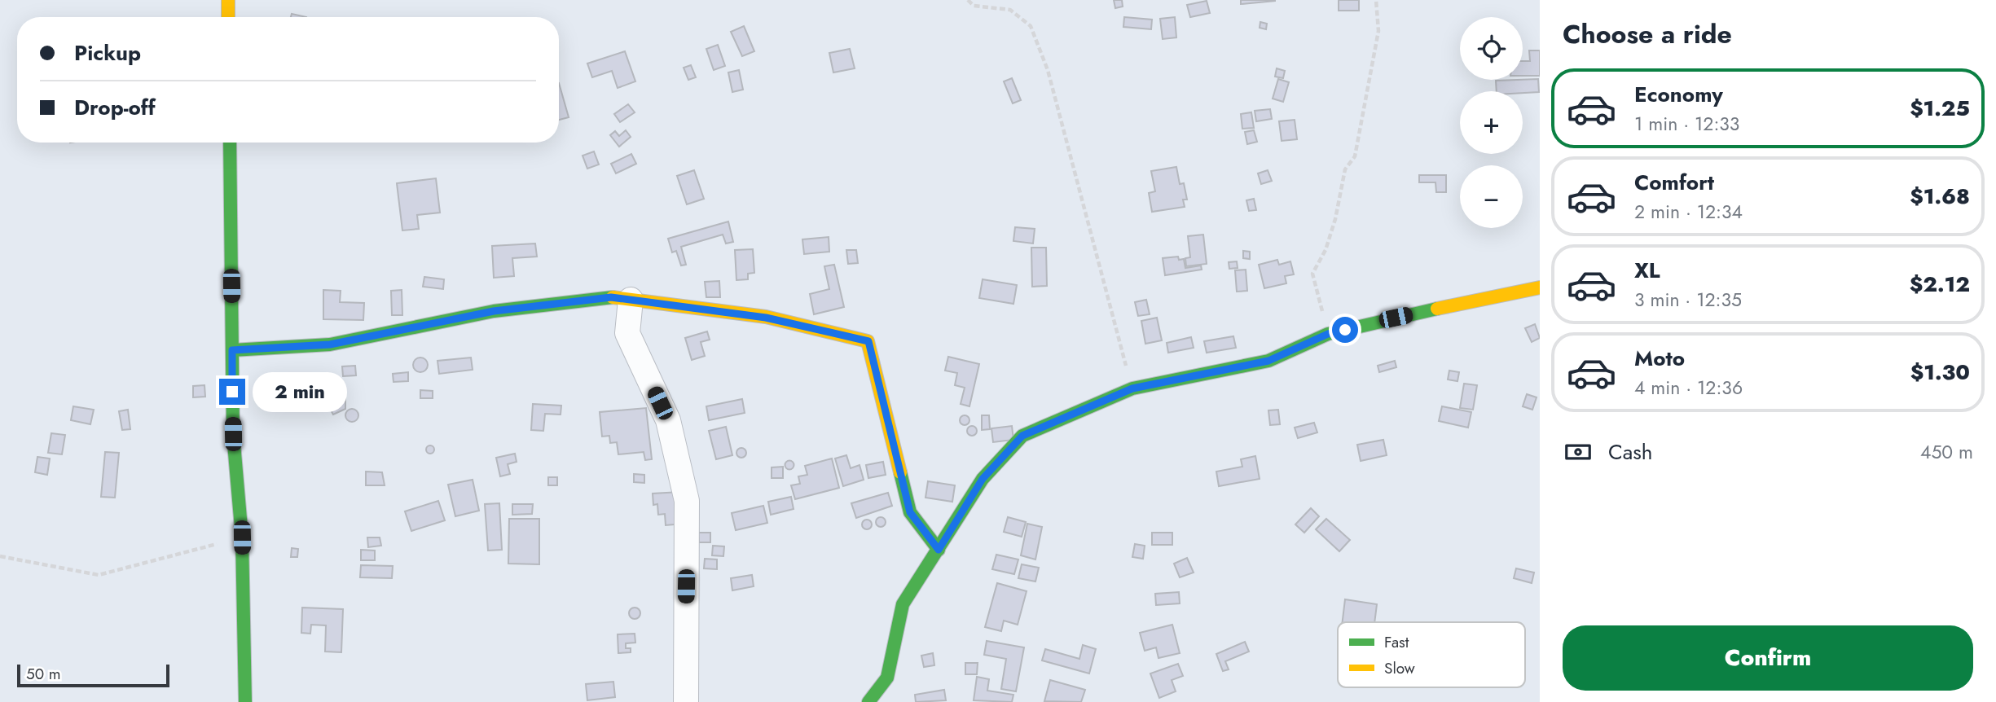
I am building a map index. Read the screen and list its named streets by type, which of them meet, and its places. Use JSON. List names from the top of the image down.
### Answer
{
  "legend": ["Fast", "Slow"],
  "scale_bar": "50 m",
  "page": {
    "heading": "Choose a ride",
    "map_buttons": ["+", "−"],
    "banner": ["Pickup", "Drop-off"],
    "list": [
      {
        "name": "Economy",
        "note": "1 min · 12:33",
        "value": "$1.25"
      },
      {
        "name": "Comfort",
        "note": "2 min · 12:34",
        "value": "$1.68"
      },
      {
        "name": "XL",
        "note": "3 min · 12:35",
        "value": "$2.12"
      },
      {
        "name": "Moto",
        "note": "4 min · 12:36",
        "value": "$1.30"
      }
    ],
    "bubble": "2 min",
    "pay": ["Cash", "450 m"],
    "buttons": "Confirm",
    "scale": "50 m"
  }
}
